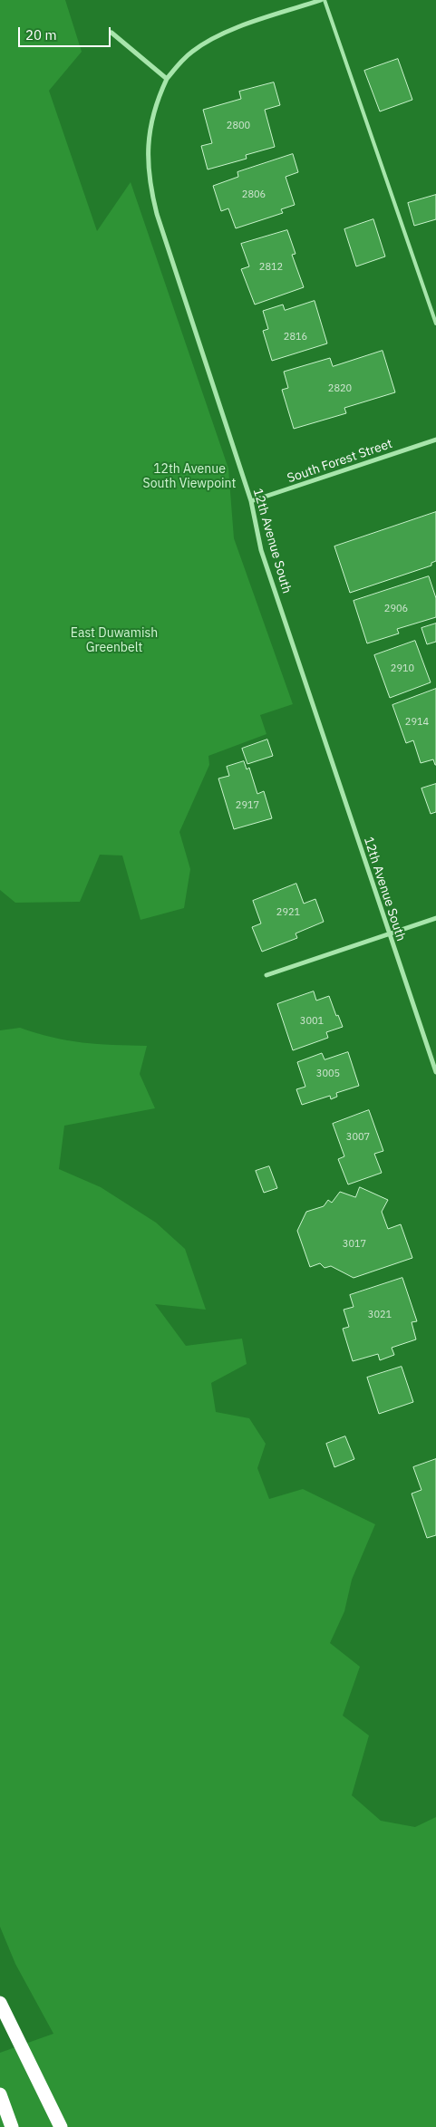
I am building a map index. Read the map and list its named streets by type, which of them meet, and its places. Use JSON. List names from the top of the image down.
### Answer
{
  "streets": {
    "street": ["South Forest Street", "12th Avenue South"]
  },
  "crossings": [
    ["South Forest Street", "12th Avenue South"]
  ],
  "parks": ["12th Avenue South Viewpoint", "East Duwamish Greenbelt"],
  "house_numbers": [
    "2800",
    "2806",
    "2812",
    "2816",
    "2820",
    "2906",
    "2910",
    "2914",
    "2917",
    "2921",
    "3001",
    "3005",
    "3007",
    "3017",
    "3021"
  ],
  "scale_bar": "20 m"
}
